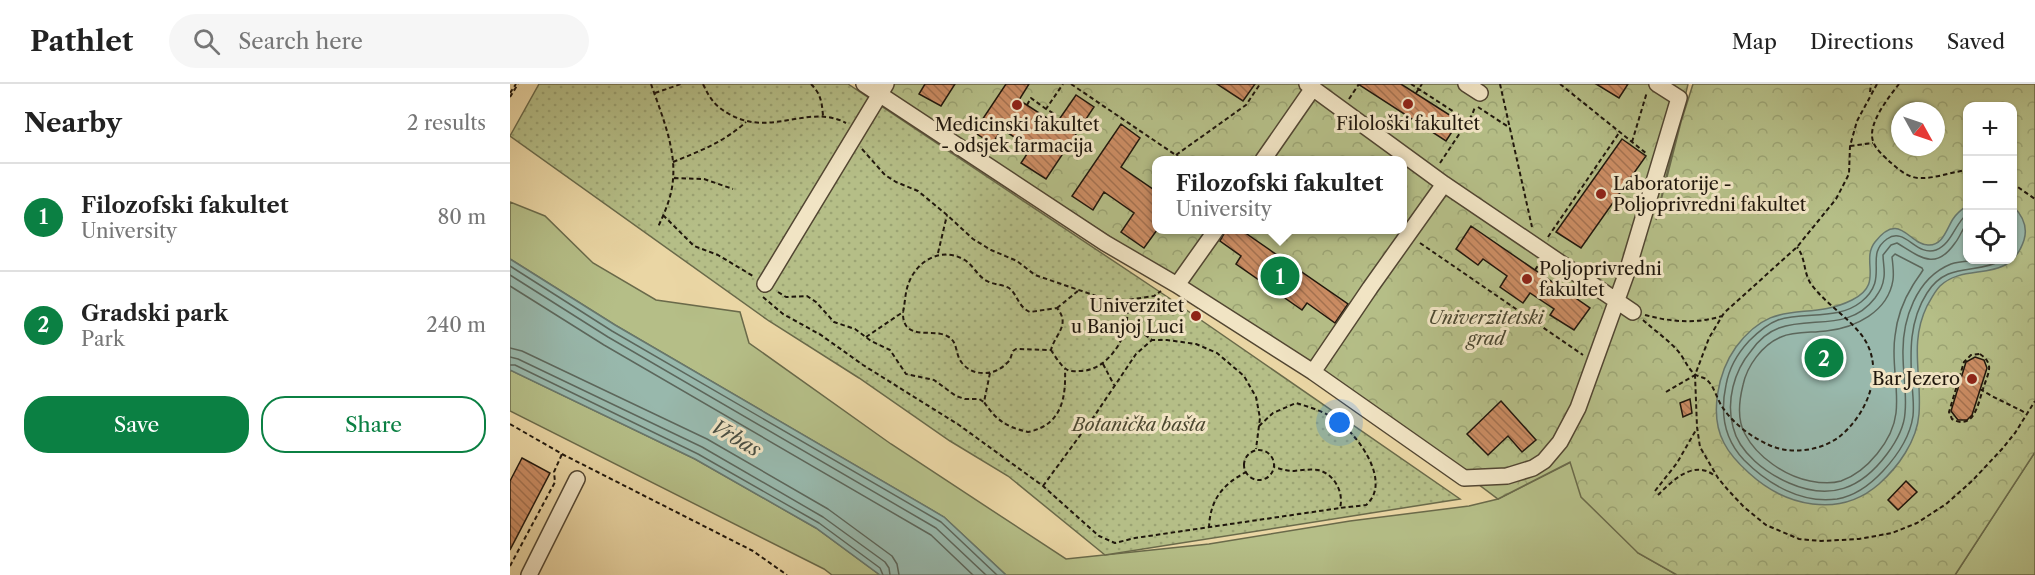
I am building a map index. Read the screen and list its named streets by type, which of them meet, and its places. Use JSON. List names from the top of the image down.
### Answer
{
  "water": ["Vrbas"],
  "parks": ["Univerzitetski grad", "Botanička bašta"],
  "places": [
    "Filološki fakultet",
    "Medicinski fakultet - odsjek farmacija",
    "Laboratorije - Poljoprivredni fakultet",
    "Poljoprivredni fakultet",
    "Univerzitet u Banjoj Luci",
    "Bar Jezero"
  ],
  "north": "bottom right",
  "page": {
    "header": "Pathlet",
    "search": "Search here",
    "nav": ["Map", "Directions", "Saved"],
    "heading": ["Nearby", "2 results"],
    "map_buttons": ["+", "−"],
    "popup": ["Filozofski fakultet", "University"],
    "list": [
      {
        "mark": "1",
        "name": "Filozofski fakultet",
        "note": "University",
        "value": "80 m"
      },
      {
        "mark": "2",
        "name": "Gradski park",
        "note": "Park",
        "value": "240 m"
      }
    ],
    "pins": ["1", "2"],
    "buttons": ["Save", "Share"]
  }
}
